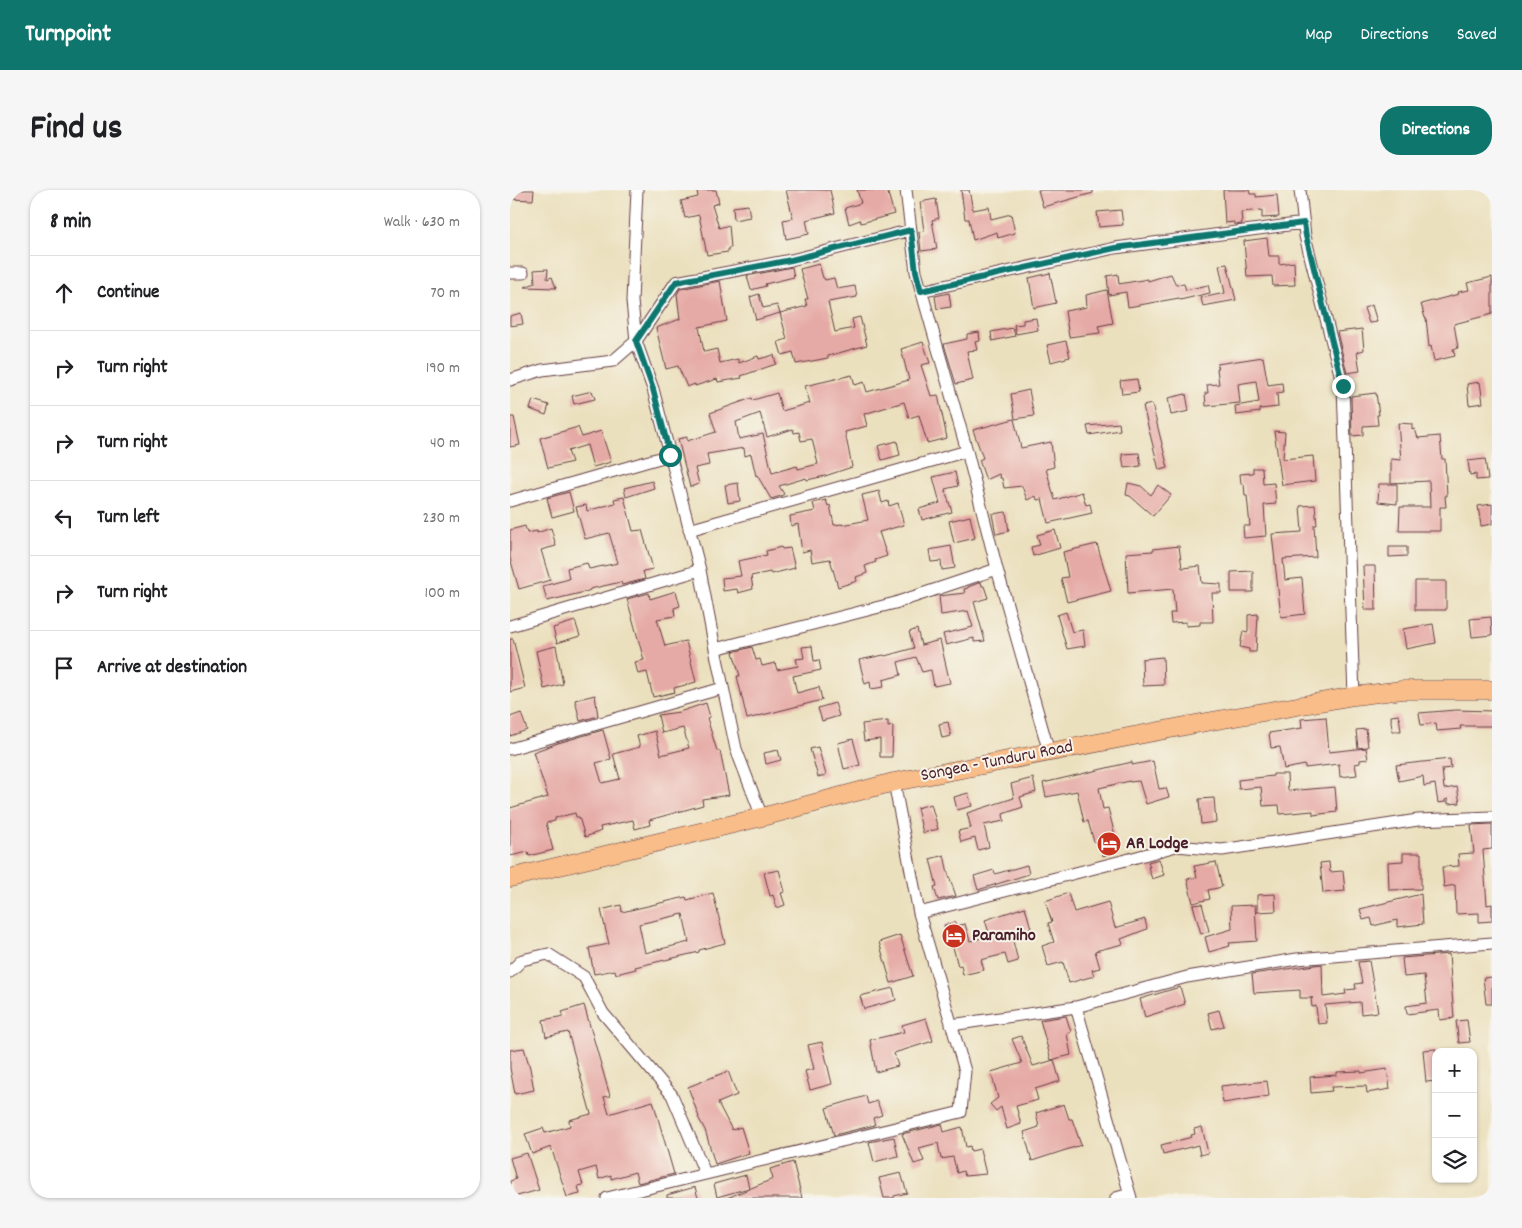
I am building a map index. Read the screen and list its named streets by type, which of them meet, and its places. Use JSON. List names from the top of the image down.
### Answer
{
  "streets": {
    "highway": ["Songea - Tunduru Road"]
  },
  "places": {
    "hotel": ["AR Lodge", "Paramiho"]
  },
  "page": {
    "header": "Turnpoint",
    "nav": ["Map", "Directions", "Saved"],
    "title": "Find us",
    "buttons": "Directions",
    "heading": ["8 min", "Walk · 630 m"],
    "list": [
      ["Continue", "70 m"],
      ["Turn right", "190 m"],
      ["Turn right", "40 m"],
      ["Turn left", "230 m"],
      ["Turn right", "100 m"],
      "Arrive at destination"
    ],
    "map_buttons": ["+", "−"]
  }
}
